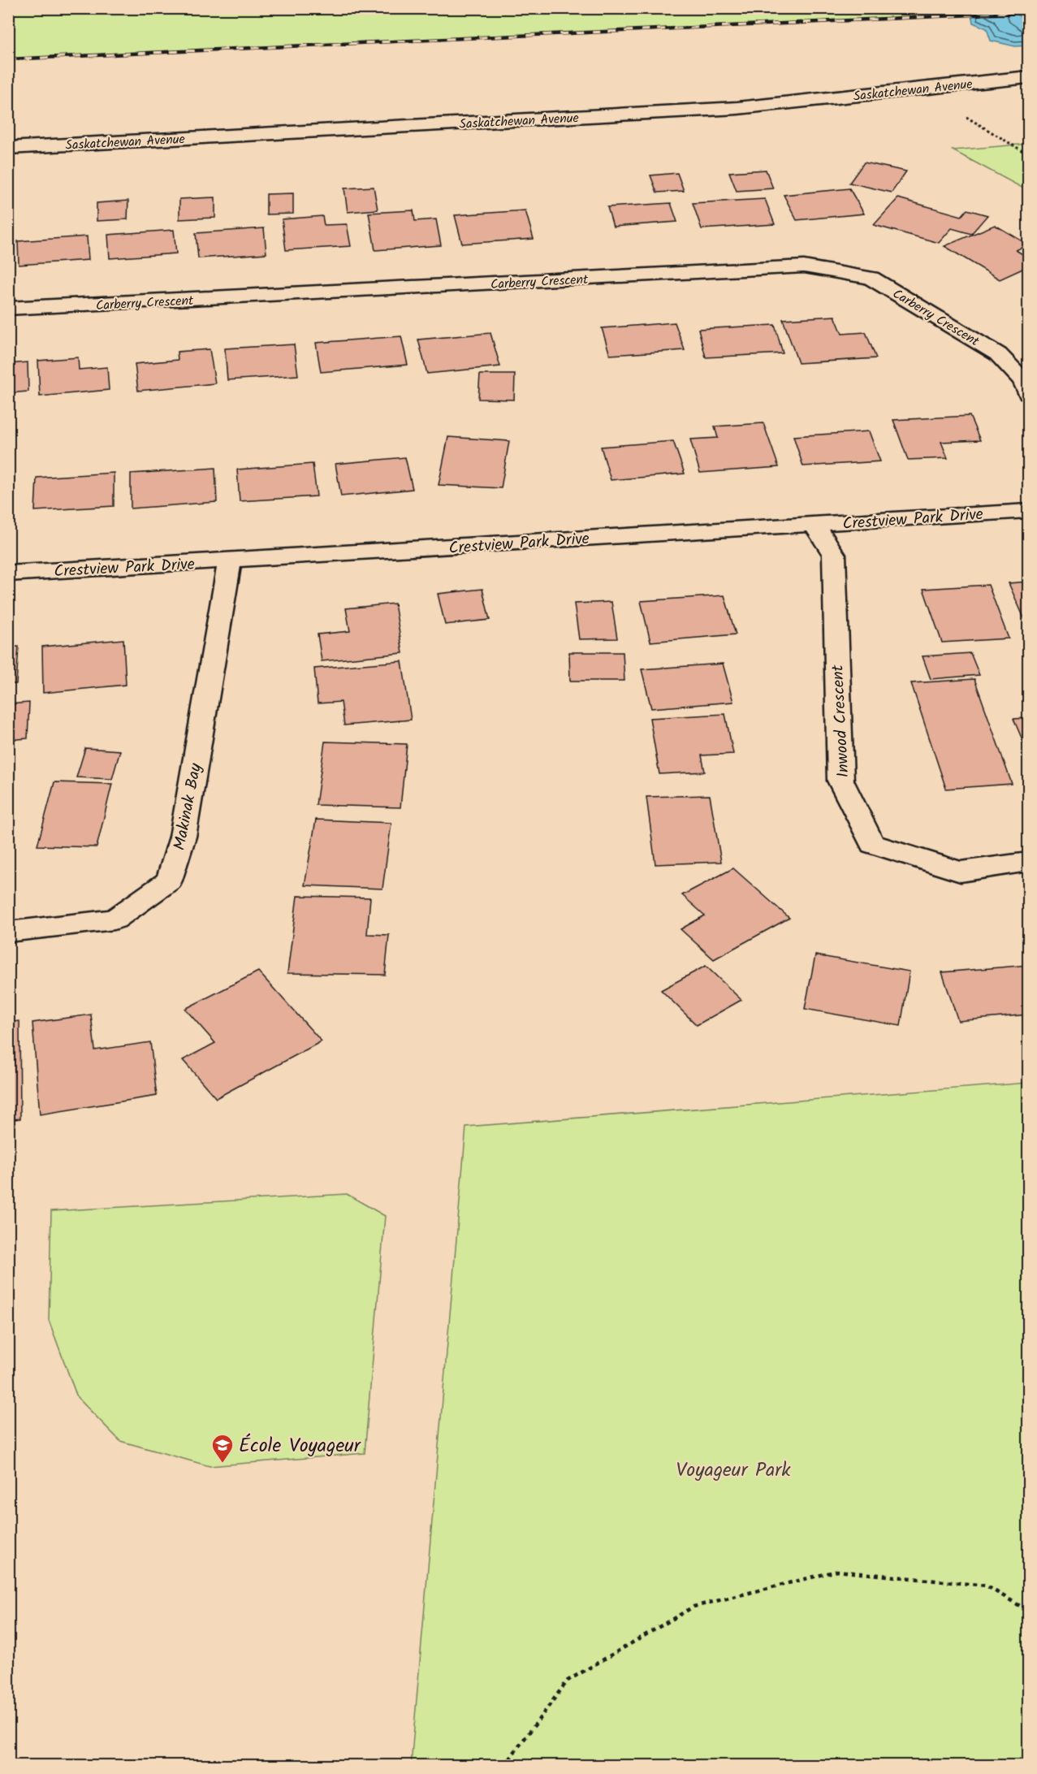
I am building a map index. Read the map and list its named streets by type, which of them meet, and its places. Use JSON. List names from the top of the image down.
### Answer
{
  "streets": {
    "street": [
      "Saskatchewan Avenue",
      "Carberry Crescent",
      "Crestview Park Drive",
      "Inwood Crescent",
      "Makinak Bay"
    ]
  },
  "crossings": [
    ["Crestview Park Drive", "Inwood Crescent"],
    ["Crestview Park Drive", "Makinak Bay"]
  ],
  "parks": ["Voyageur Park"],
  "places": {
    "school or university": ["École Voyageur"]
  }
}
